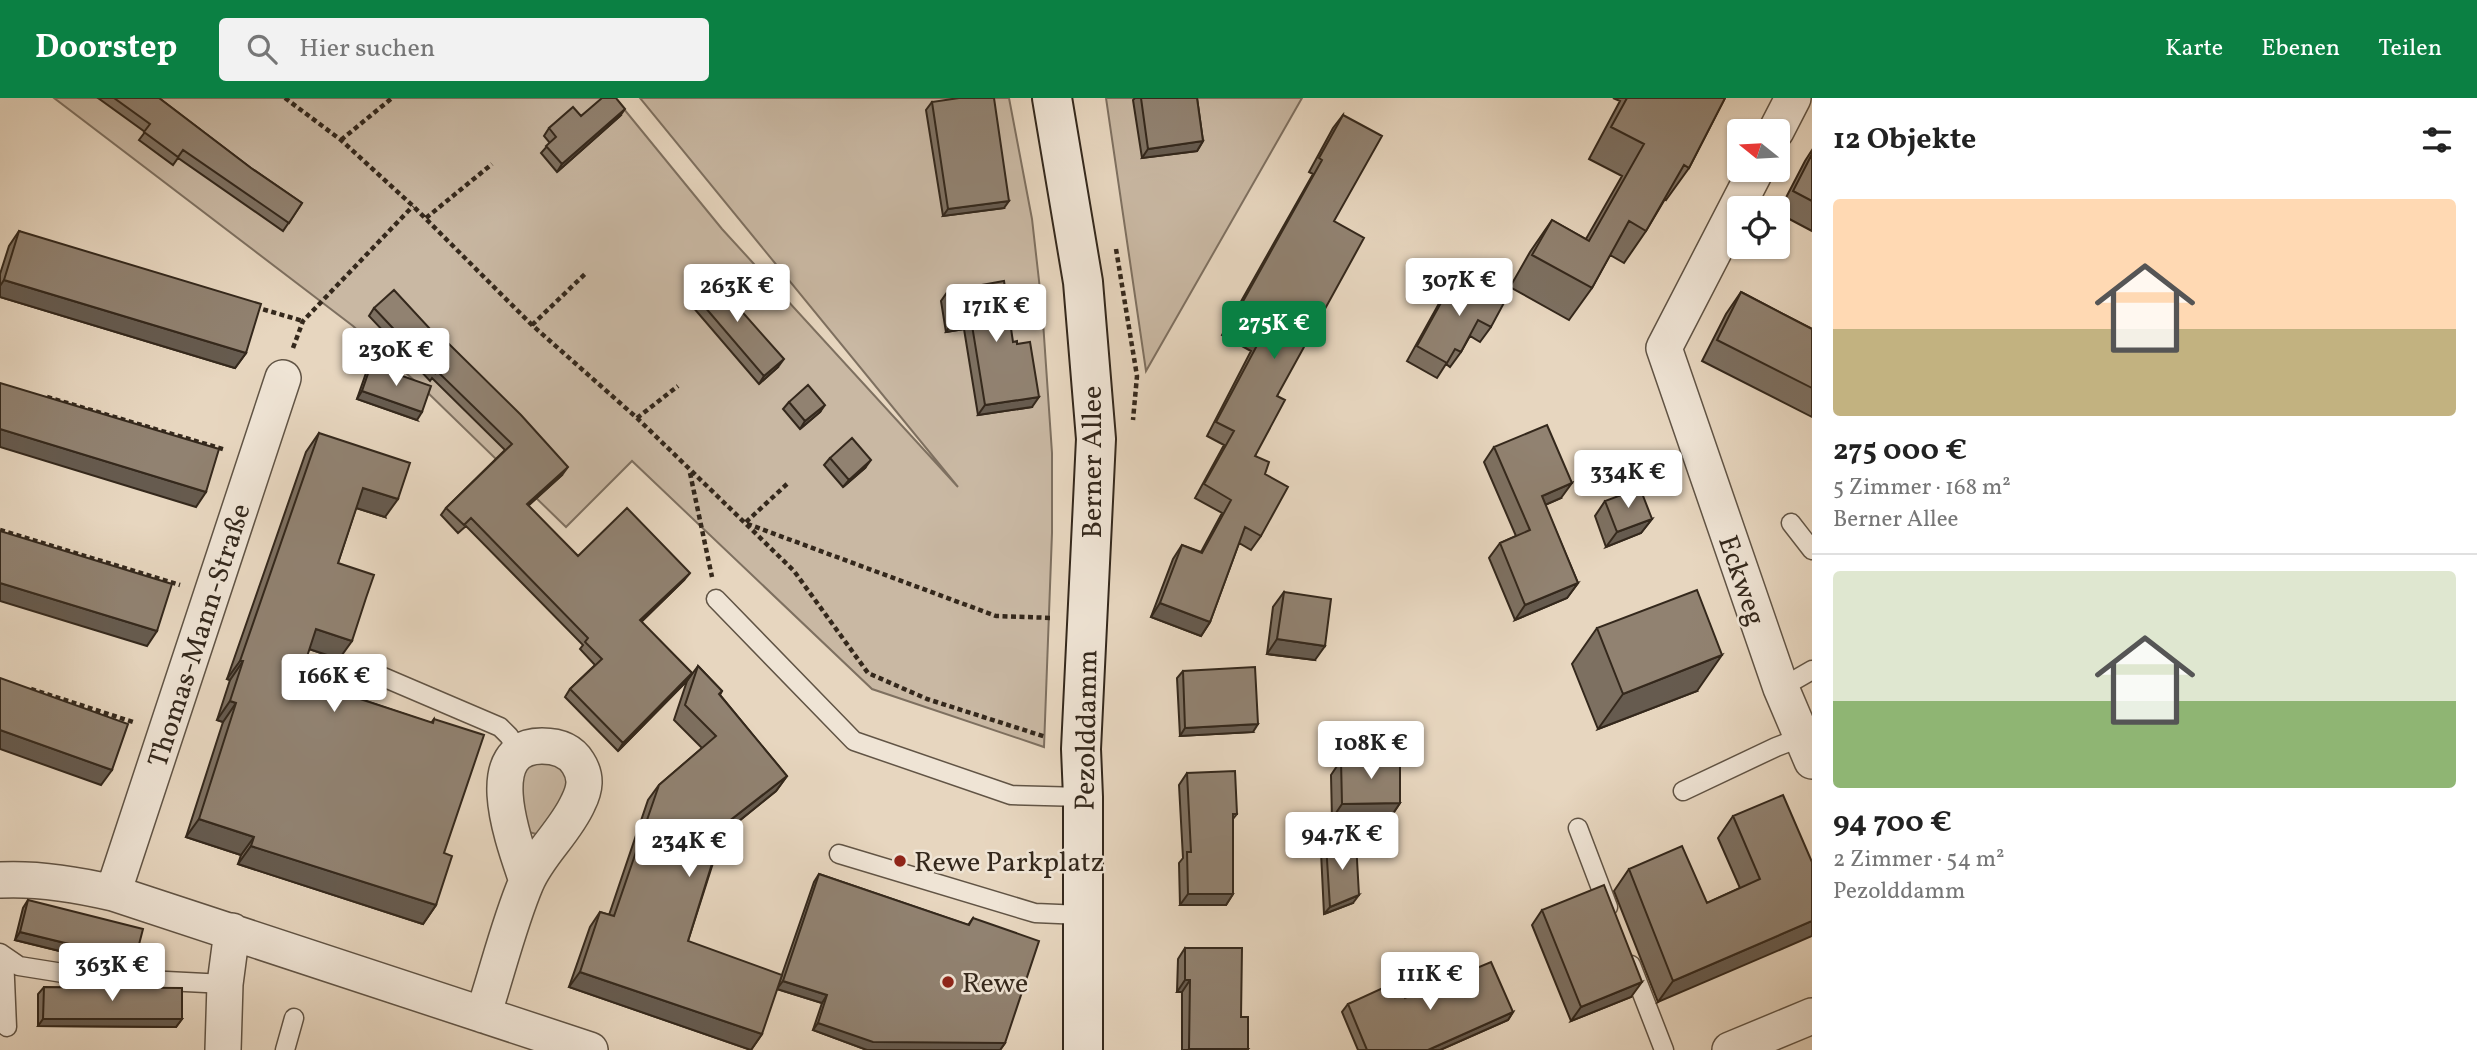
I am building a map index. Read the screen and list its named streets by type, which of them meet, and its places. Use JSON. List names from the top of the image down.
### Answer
{
  "streets": {
    "street": [
      "Berner Allee",
      "Eckweg",
      "Thomas-Mann-Straße",
      "Pezolddamm"
    ]
  },
  "crossings": [
    ["Berner Allee", "Pezolddamm"]
  ],
  "places": ["Rewe Parkplatz", "Rewe"],
  "north": "left",
  "page": {
    "header": "Doorstep",
    "search": "Hier suchen",
    "nav": ["Karte", "Ebenen", "Teilen"],
    "heading": "12 Objekte",
    "list": [
      {
        "name": "275 000 €",
        "note": "5 Zimmer · 168 m² · Berner Allee"
      },
      {
        "name": "94 700 €",
        "note": "2 Zimmer · 54 m² · Pezolddamm"
      }
    ],
    "price": [
      "307K €",
      "263K €",
      "171K €",
      "275K €",
      "230K €",
      "334K €",
      "166K €",
      "108K €",
      "94.7K €",
      "234K €",
      "363K €",
      "111K €"
    ]
  }
}
